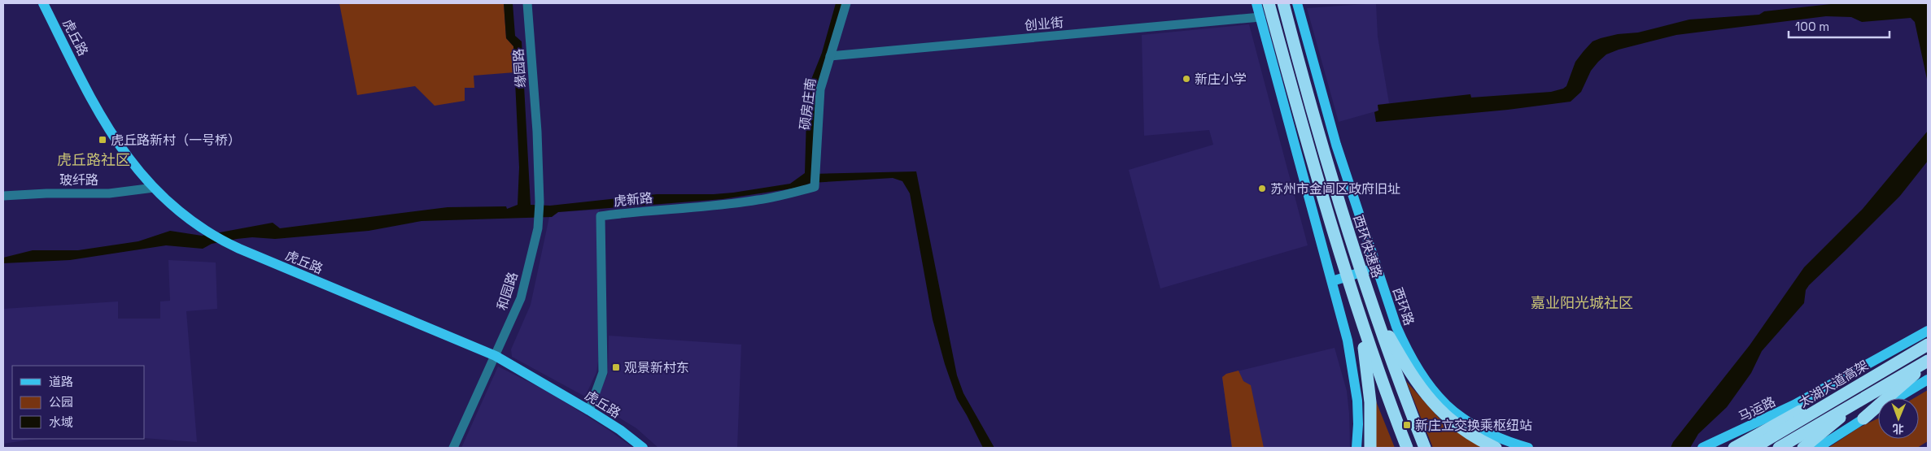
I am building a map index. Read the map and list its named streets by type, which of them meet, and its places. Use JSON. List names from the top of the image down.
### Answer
{
  "streets": {
    "highway": ["西环快速路", "太湖大道高架"],
    "main road": ["虎丘路", "西环路", "马运路"],
    "street": [
      "创业街",
      "缘园路",
      "硕房庄南",
      "玻纤路",
      "虎新路",
      "和园路"
    ]
  },
  "crossings": [
    ["创业街", "硕房庄南"],
    ["虎丘路", "玻纤路"],
    ["虎丘路", "虎新路"],
    ["虎丘路", "和园路"],
    ["缘园路", "和园路"],
    ["硕房庄南", "虎新路"]
  ],
  "districts": ["虎丘路社区", "嘉业阳光城社区"],
  "places": {
    "other": ["新庄小学", "苏州市金阊区政府旧址"],
    "transit": ["虎丘路新村（一号桥）", "观景新村东", "新庄立交换乘枢纽站"]
  },
  "legend": ["道路", "公园", "水域"],
  "scale_bar": "100 m",
  "north": "bottom"
}
